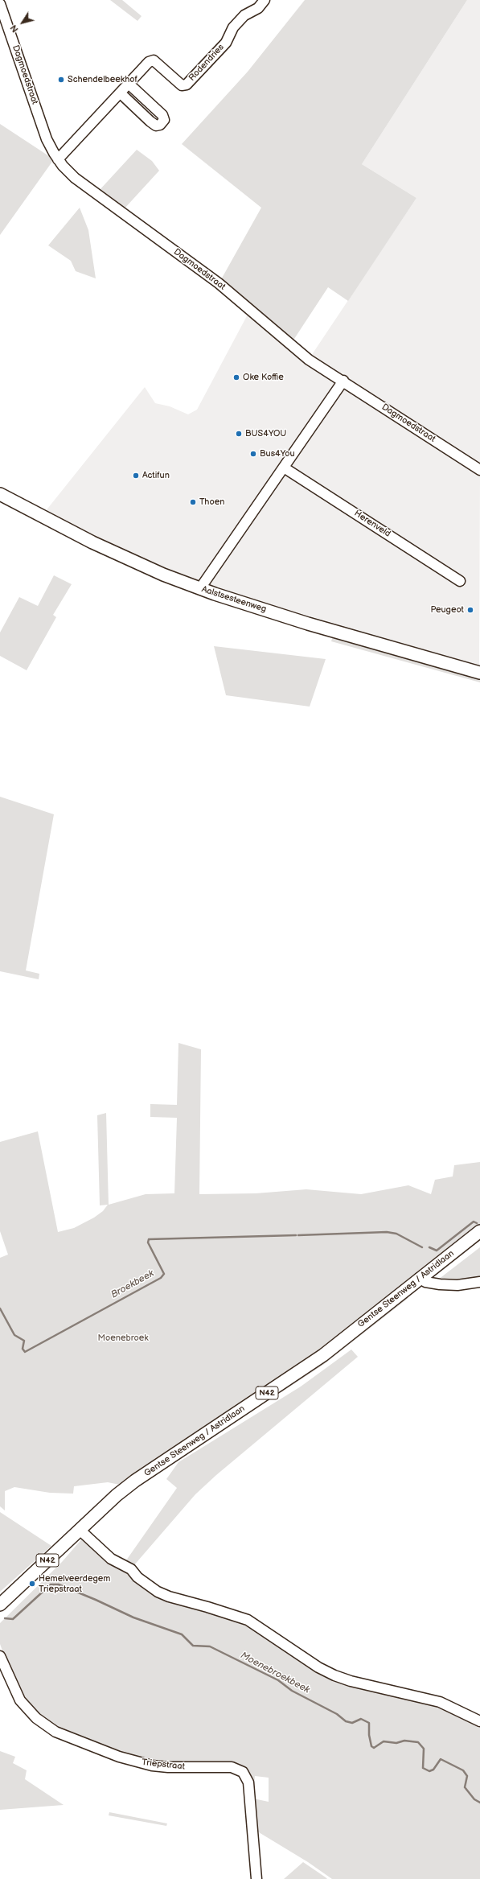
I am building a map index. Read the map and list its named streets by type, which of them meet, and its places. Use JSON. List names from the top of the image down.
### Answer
{
  "streets": {
    "main road": ["Aalstsesteenweg", "Gentse Steenweg / Astridlaan", "N42"],
    "street": [
      "Rodendries",
      "Dagmoedstraat",
      "Herenveld",
      "Triepstraat"
    ]
  },
  "crossings": [
    ["Rodendries", "Dagmoedstraat"],
    ["Gentse Steenweg / Astridlaan", "N42"]
  ],
  "water": ["Broekbeek", "Moenebroekbeek"],
  "parks": ["Moenebroek"],
  "places": [
    "Schendelbeekhof",
    "Oke Koffie",
    "BUS4YOU",
    "Bus4You",
    "Actifun",
    "Thoen",
    "Peugeot",
    "Hemelveerdegem Triepstraat"
  ],
  "north": "bottom left"
}
